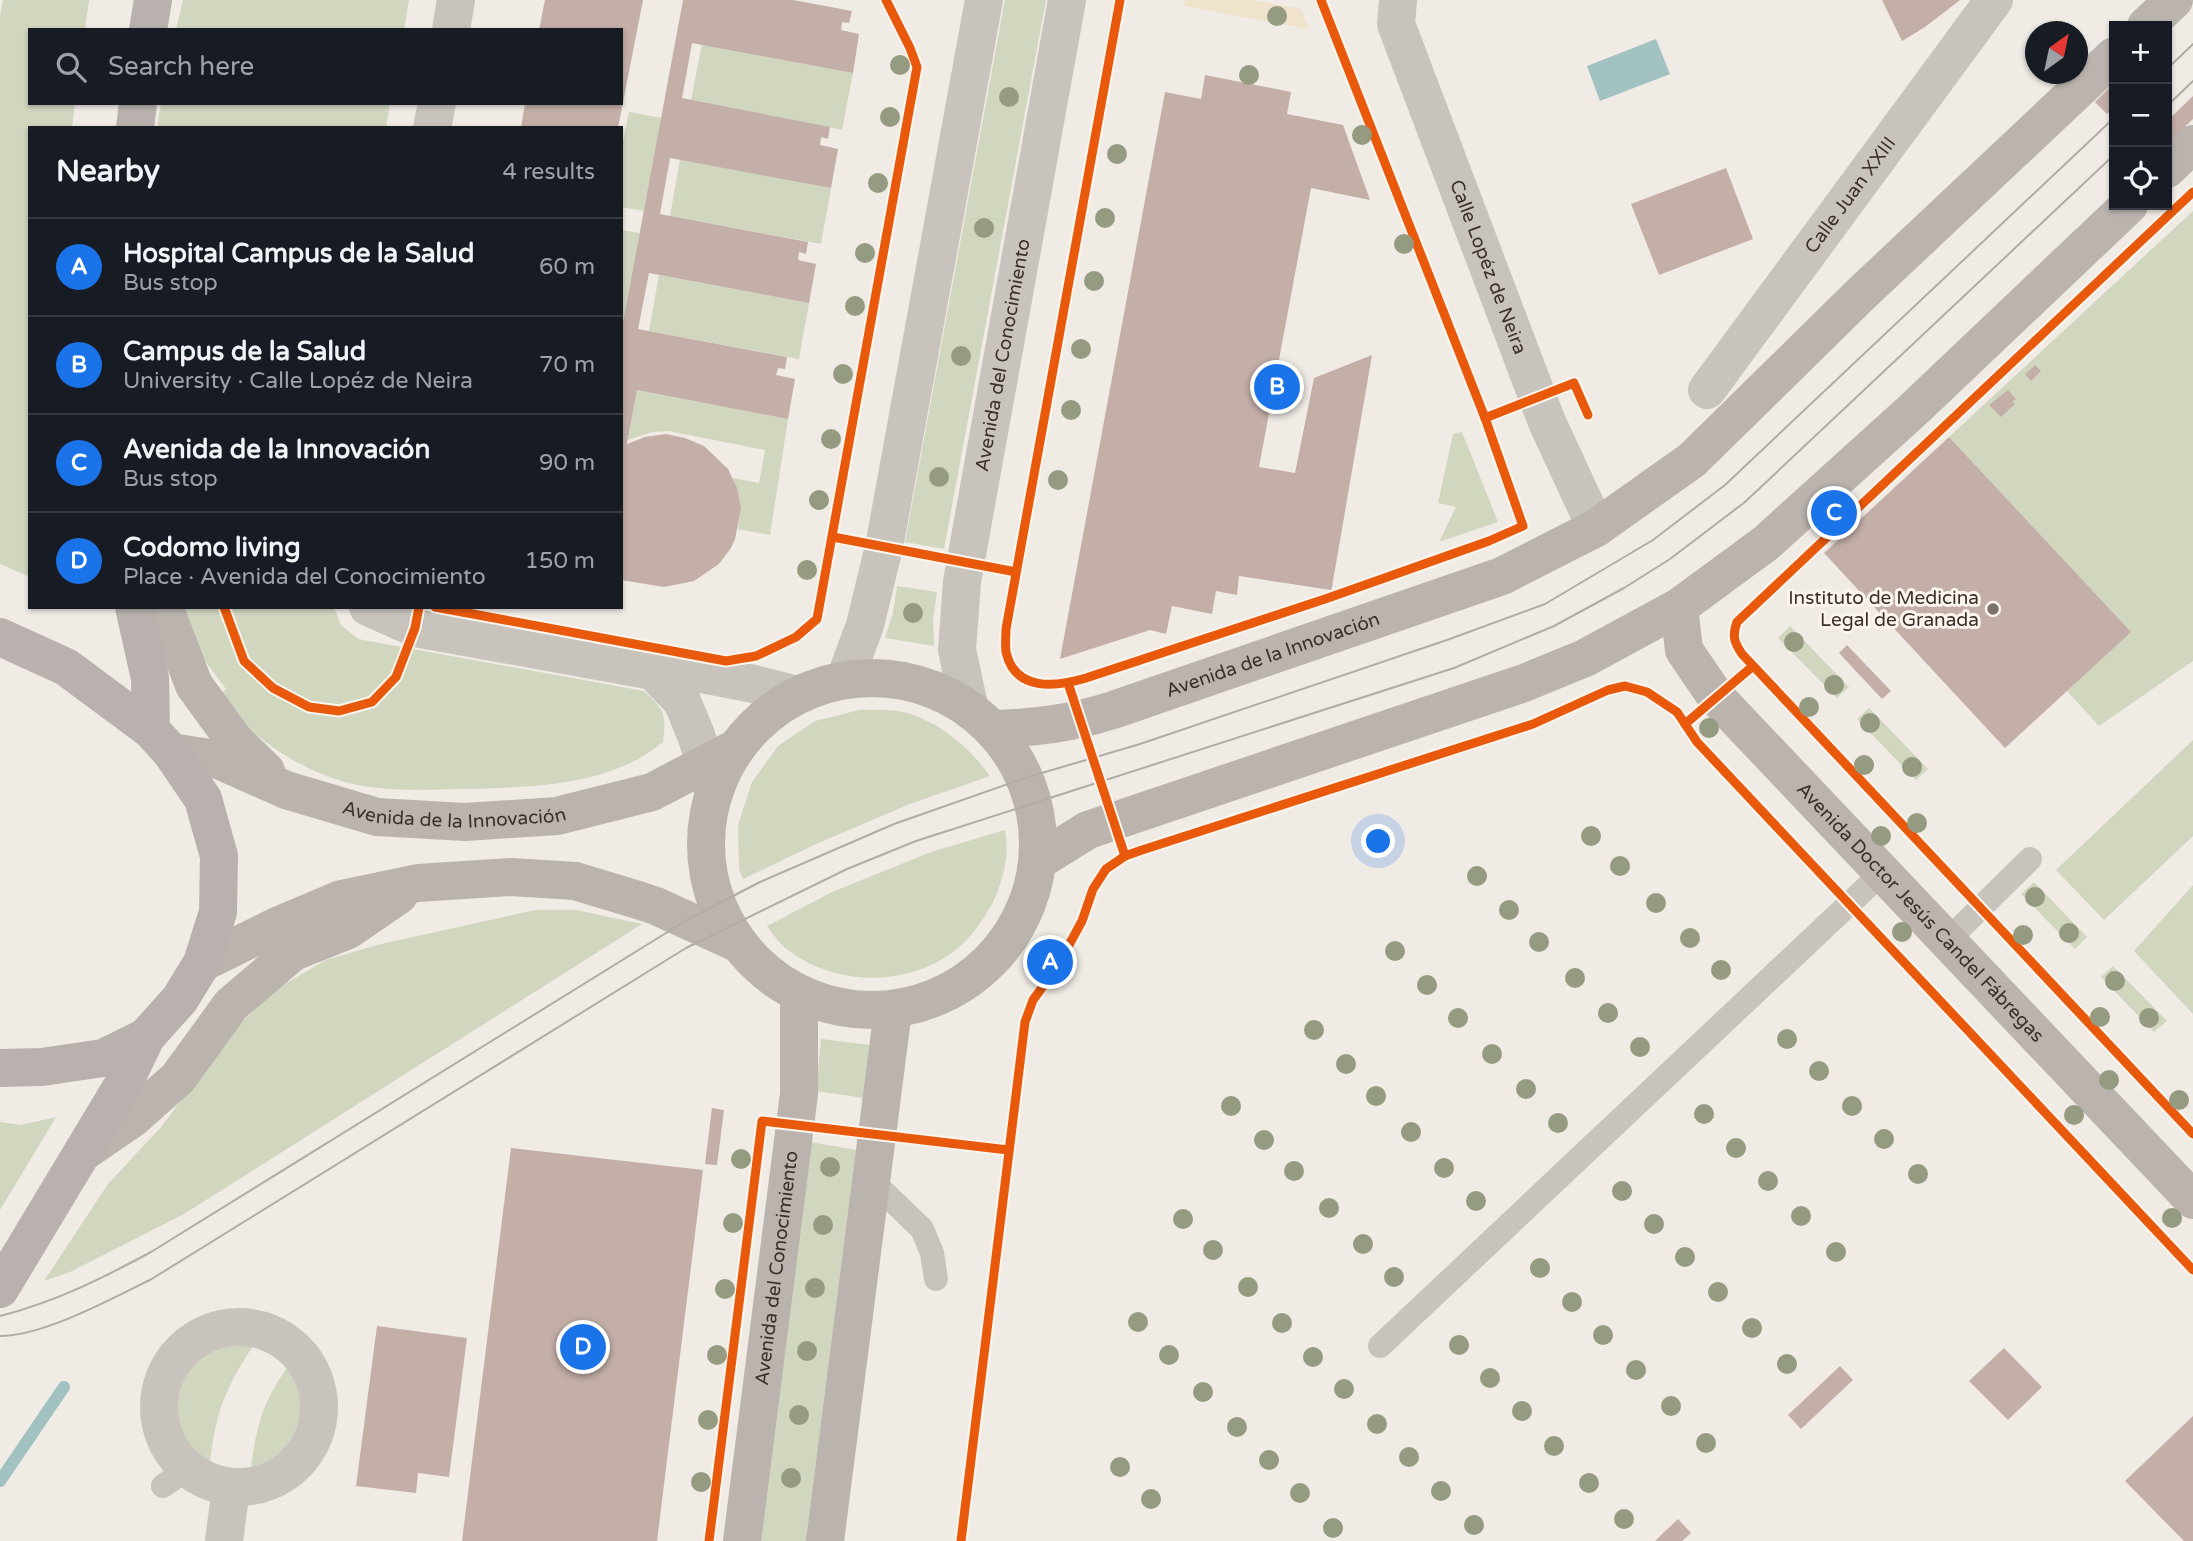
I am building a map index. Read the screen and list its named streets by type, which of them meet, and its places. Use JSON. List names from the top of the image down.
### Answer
{
  "streets": {
    "main road": ["Avenida del Conocimiento", "Avenida de la Innovación", "Avenida Doctor Jesús Candel Fábregas"],
    "street": ["Calle Juan XXIII", "Calle Lopéz de Neira"]
  },
  "crossings": [
    ["Calle Lopéz de Neira", "Avenida de la Innovación"],
    ["Avenida del Conocimiento", "Avenida de la Innovación"]
  ],
  "places": ["Instituto de Medicina Legal de Granada"],
  "north": "top right",
  "page": {
    "map_buttons": ["+", "−"],
    "search": "Search here",
    "heading": ["Nearby", "4 results"],
    "list": [
      {
        "mark": "A",
        "name": "Hospital Campus de la Salud",
        "note": "Bus stop",
        "value": "60 m"
      },
      {
        "mark": "B",
        "name": "Campus de la Salud",
        "note": "University · Calle Lopéz de Neira",
        "value": "70 m"
      },
      {
        "mark": "C",
        "name": "Avenida de la Innovación",
        "note": "Bus stop",
        "value": "90 m"
      },
      {
        "mark": "D",
        "name": "Codomo living",
        "note": "Place · Avenida del Conocimiento",
        "value": "150 m"
      }
    ],
    "pins": [
      "B",
      "C",
      "A",
      "D"
    ]
  }
}
